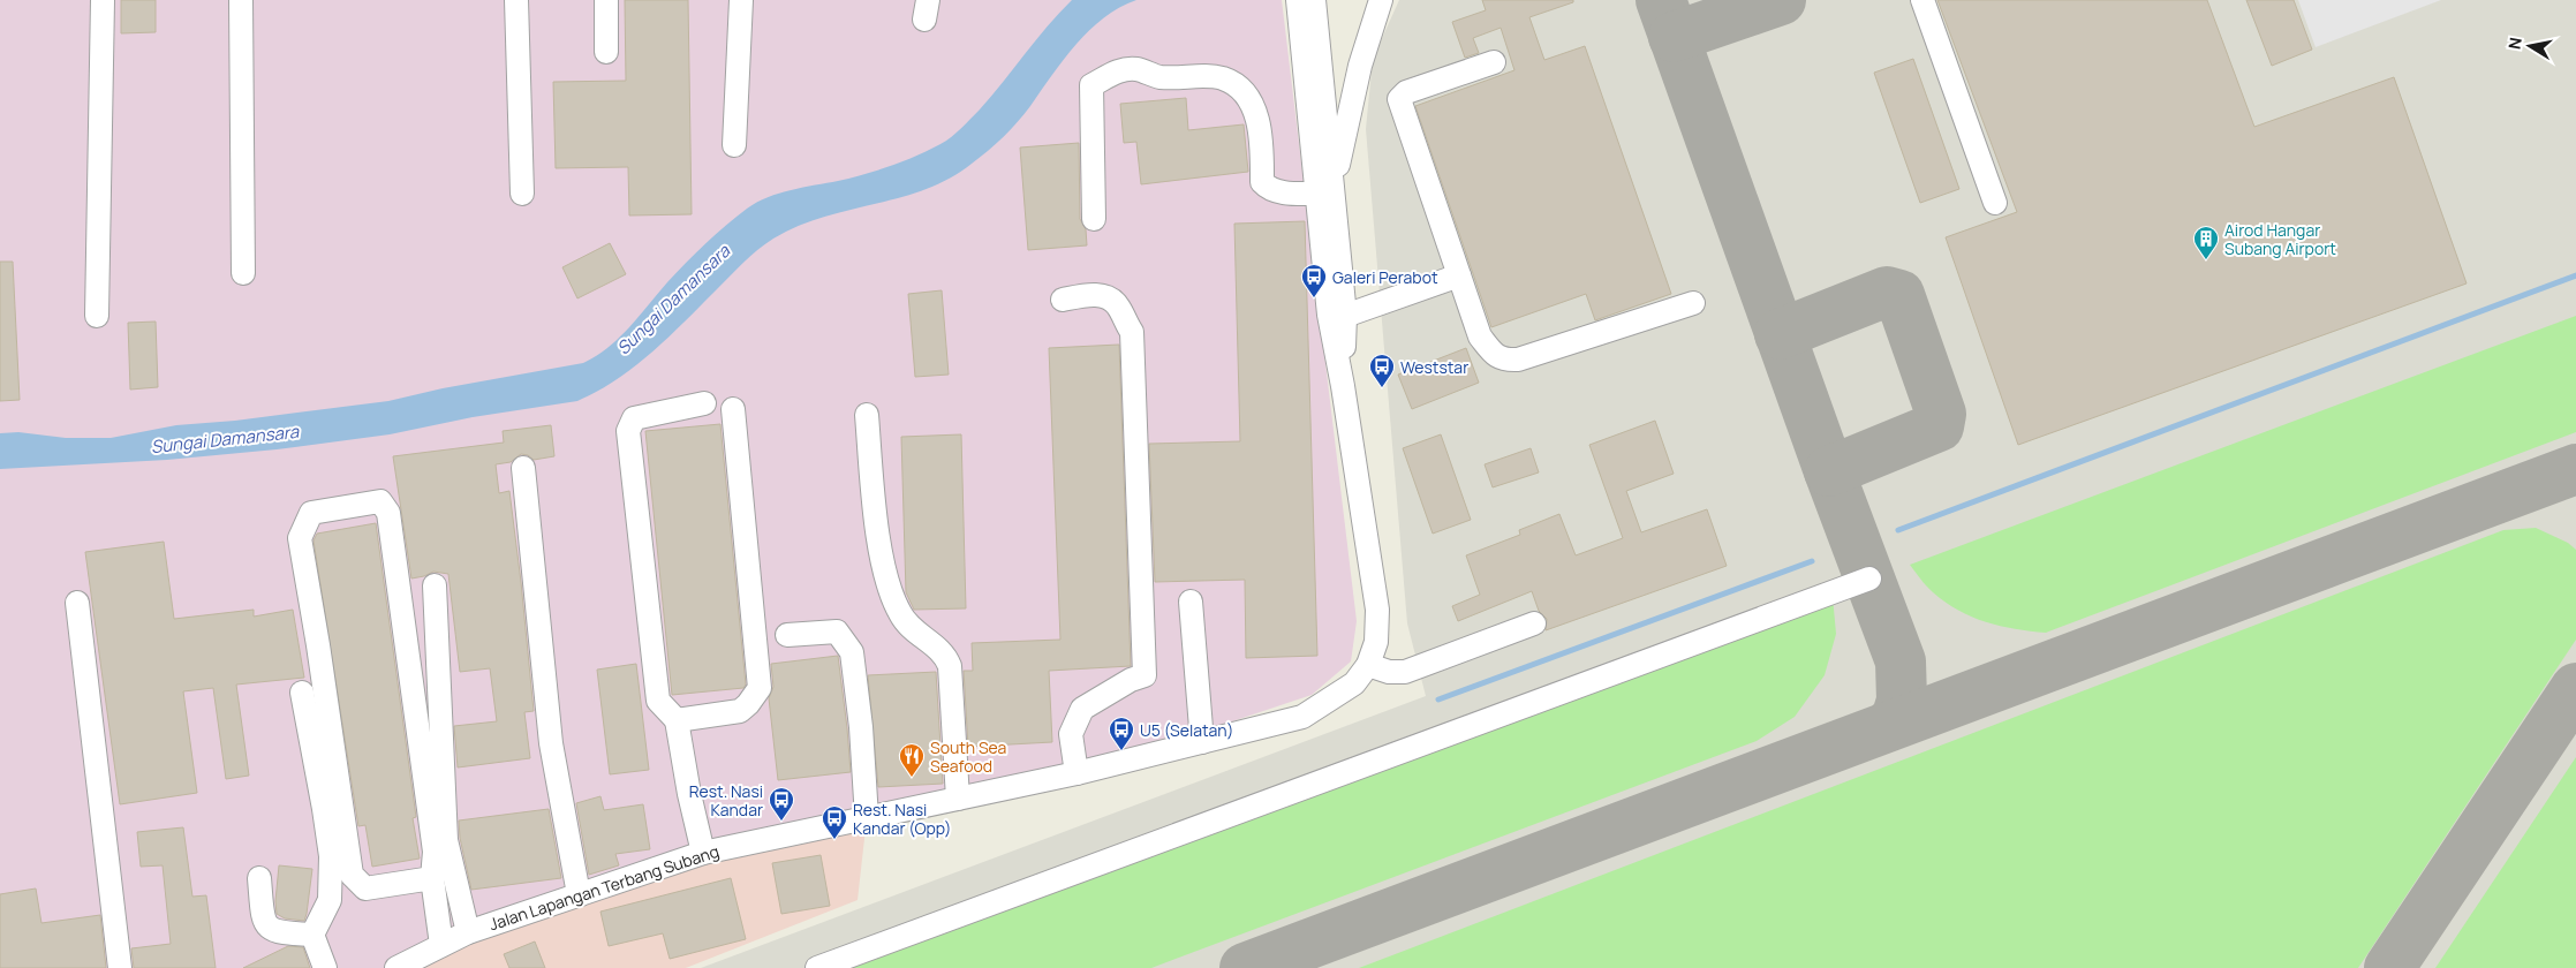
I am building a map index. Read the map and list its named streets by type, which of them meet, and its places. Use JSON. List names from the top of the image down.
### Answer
{
  "streets": {
    "street": ["Jalan Lapangan Terbang Subang"]
  },
  "water": ["Sungai Damansara"],
  "places": {
    "building": ["Airod Hangar Subang Airport"],
    "bus stop": [
      "Galeri Perabot",
      "Weststar",
      "U5 (Selatan)",
      "Rest. Nasi Kandar",
      "Rest. Nasi Kandar (Opp)"
    ],
    "restaurant": ["South Sea Seafood"]
  },
  "north": "left"
}
